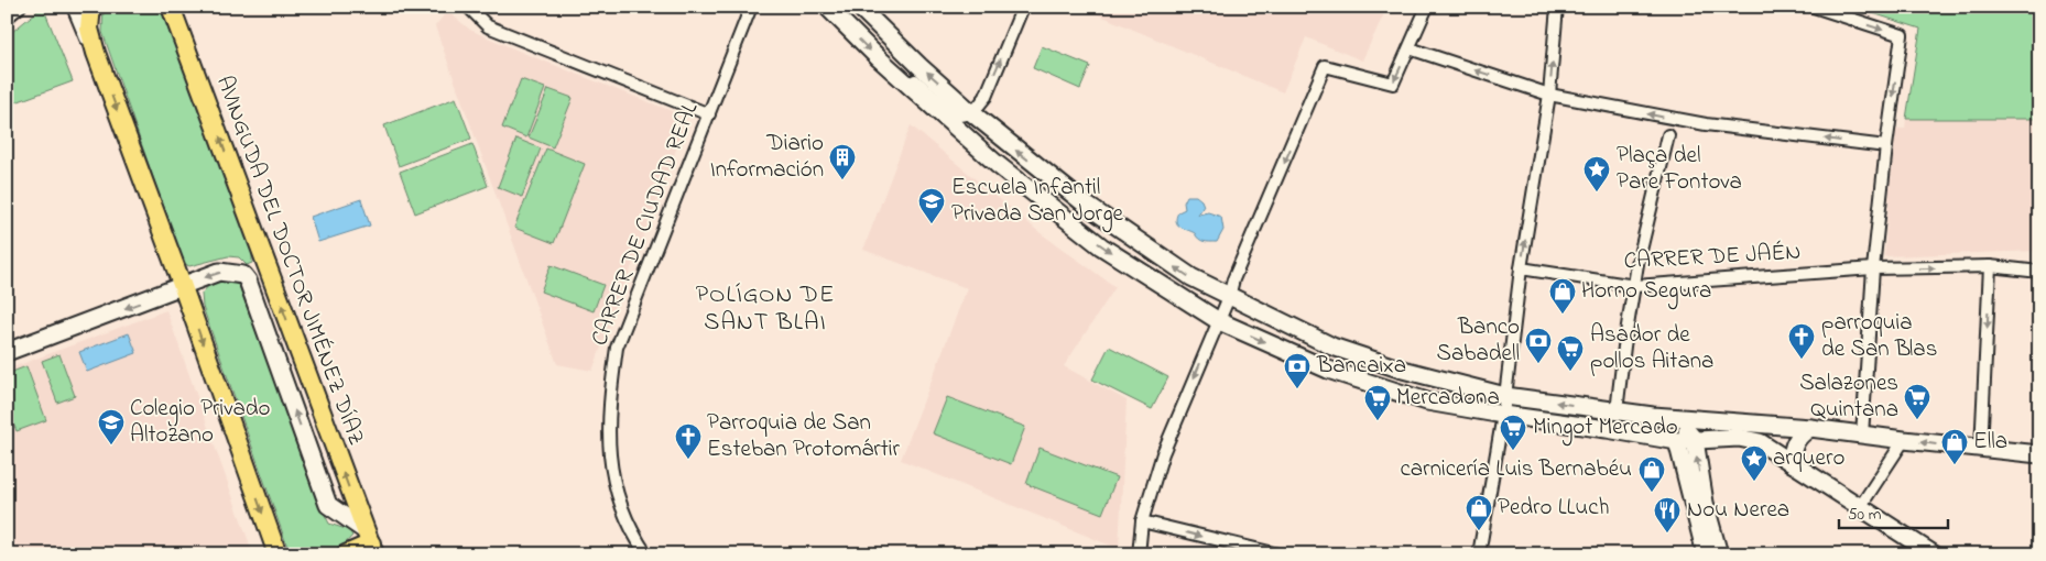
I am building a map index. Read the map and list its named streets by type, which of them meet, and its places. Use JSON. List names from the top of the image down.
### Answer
{
  "streets": {
    "main road": ["AVINGUDA DEL DOCTOR JIMÉNEZ DÍAZ"],
    "street": ["CARRER DE CIUDAD REAL", "CARRER DE JAÉN"]
  },
  "districts": ["POLÍGON DE SANT BLAI"],
  "places": {
    "building": ["Diario Información"],
    "place": ["Plaça del Pare Fontova", "arquero"],
    "school or university": ["Escuela Infantil Privada San Jorge", "Colegio Privado Altozano"],
    "shop": [
      "Horno Segura",
      "Ella",
      "carnicería Luis Bernabéu",
      "Pedro LLuch"
    ],
    "church": ["parroquia de San Blas", "Parroquia de San Esteban Protomártir"],
    "bank": ["Banco Sabadell", "Bancaixa"],
    "supermarket": [
      "Asador de pollos Aitana",
      "Salazones Quintana",
      "Mercadona",
      "Mingot Mercado"
    ],
    "restaurant": ["Nou Nerea"]
  },
  "scale_bar": "50 m"
}
